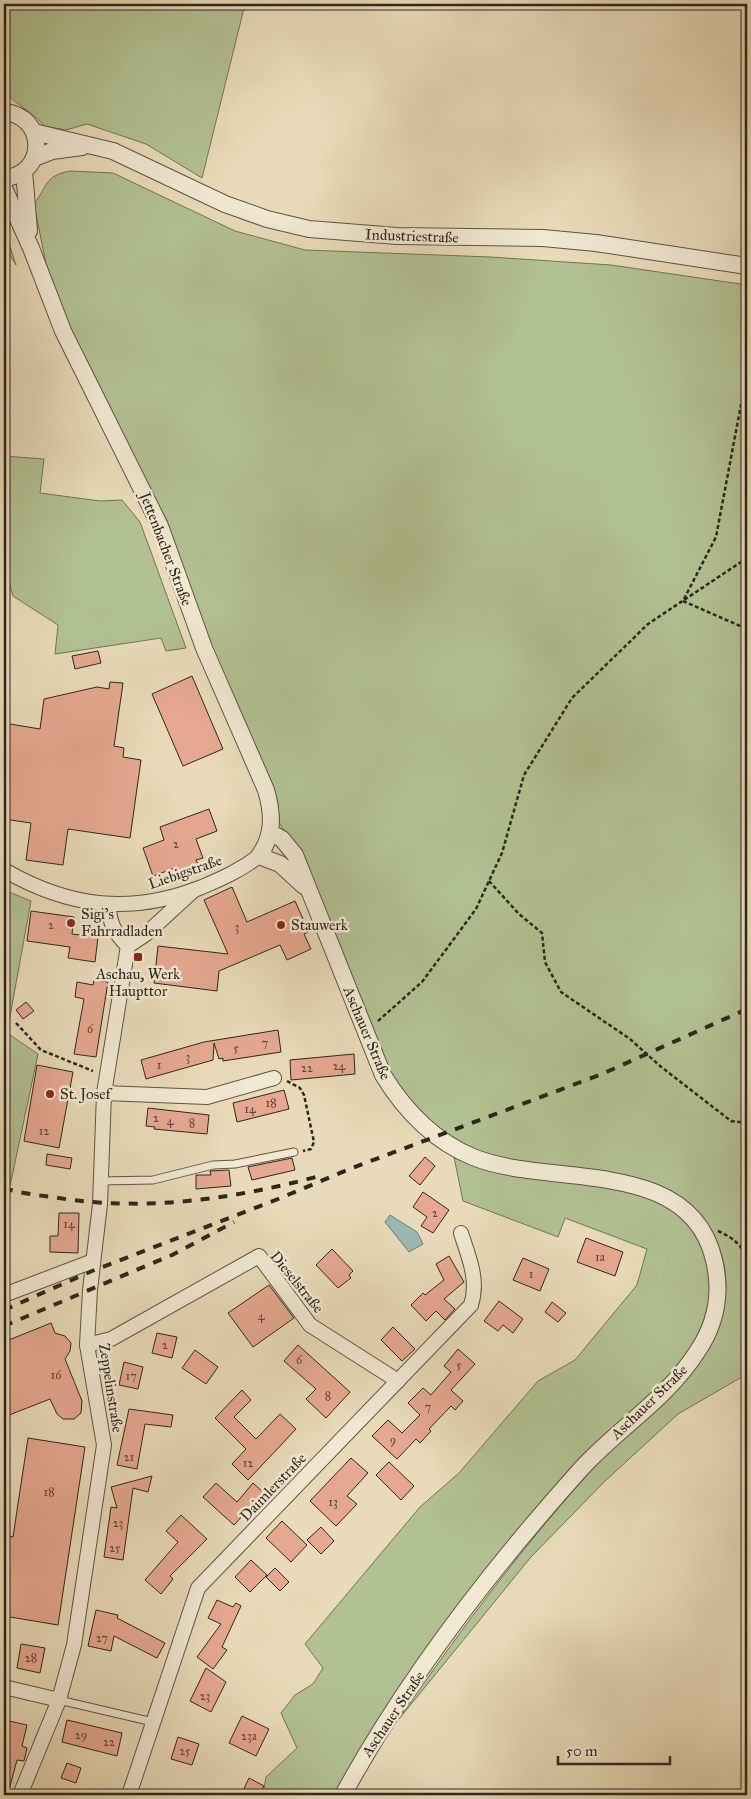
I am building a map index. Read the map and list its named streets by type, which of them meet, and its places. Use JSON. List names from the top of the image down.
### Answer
{
  "streets": {
    "street": [
      "Industriestraße",
      "Jettenbacher Straße",
      "Liebigstraße",
      "Aschauer Straße",
      "Dieselstraße",
      "Zeppelinstraße",
      "Daimlerstraße"
    ]
  },
  "crossings": [
    ["Jettenbacher Straße", "Liebigstraße"],
    ["Jettenbacher Straße", "Aschauer Straße"],
    ["Liebigstraße", "Aschauer Straße"],
    ["Dieselstraße", "Zeppelinstraße"],
    ["Dieselstraße", "Daimlerstraße"]
  ],
  "places": {
    "other": ["Sigi's Fahrradladen", "Stauwerk", "St. Josef"],
    "transit": ["Aschau, Werk Haupttor"]
  },
  "house_numbers": [
    "2",
    "2",
    "3",
    "6",
    "7",
    "5",
    "3",
    "1",
    "24",
    "22",
    "18",
    "14",
    "2",
    "4",
    "8",
    "12",
    "2",
    "14",
    "1a",
    "1",
    "4",
    "2",
    "6",
    "5",
    "16",
    "17",
    "8",
    "7",
    "9",
    "21",
    "12",
    "18",
    "13",
    "23",
    "25",
    "27",
    "28",
    "23",
    "29",
    "23a",
    "22",
    "25"
  ],
  "scale_bar": "50 m"
}
